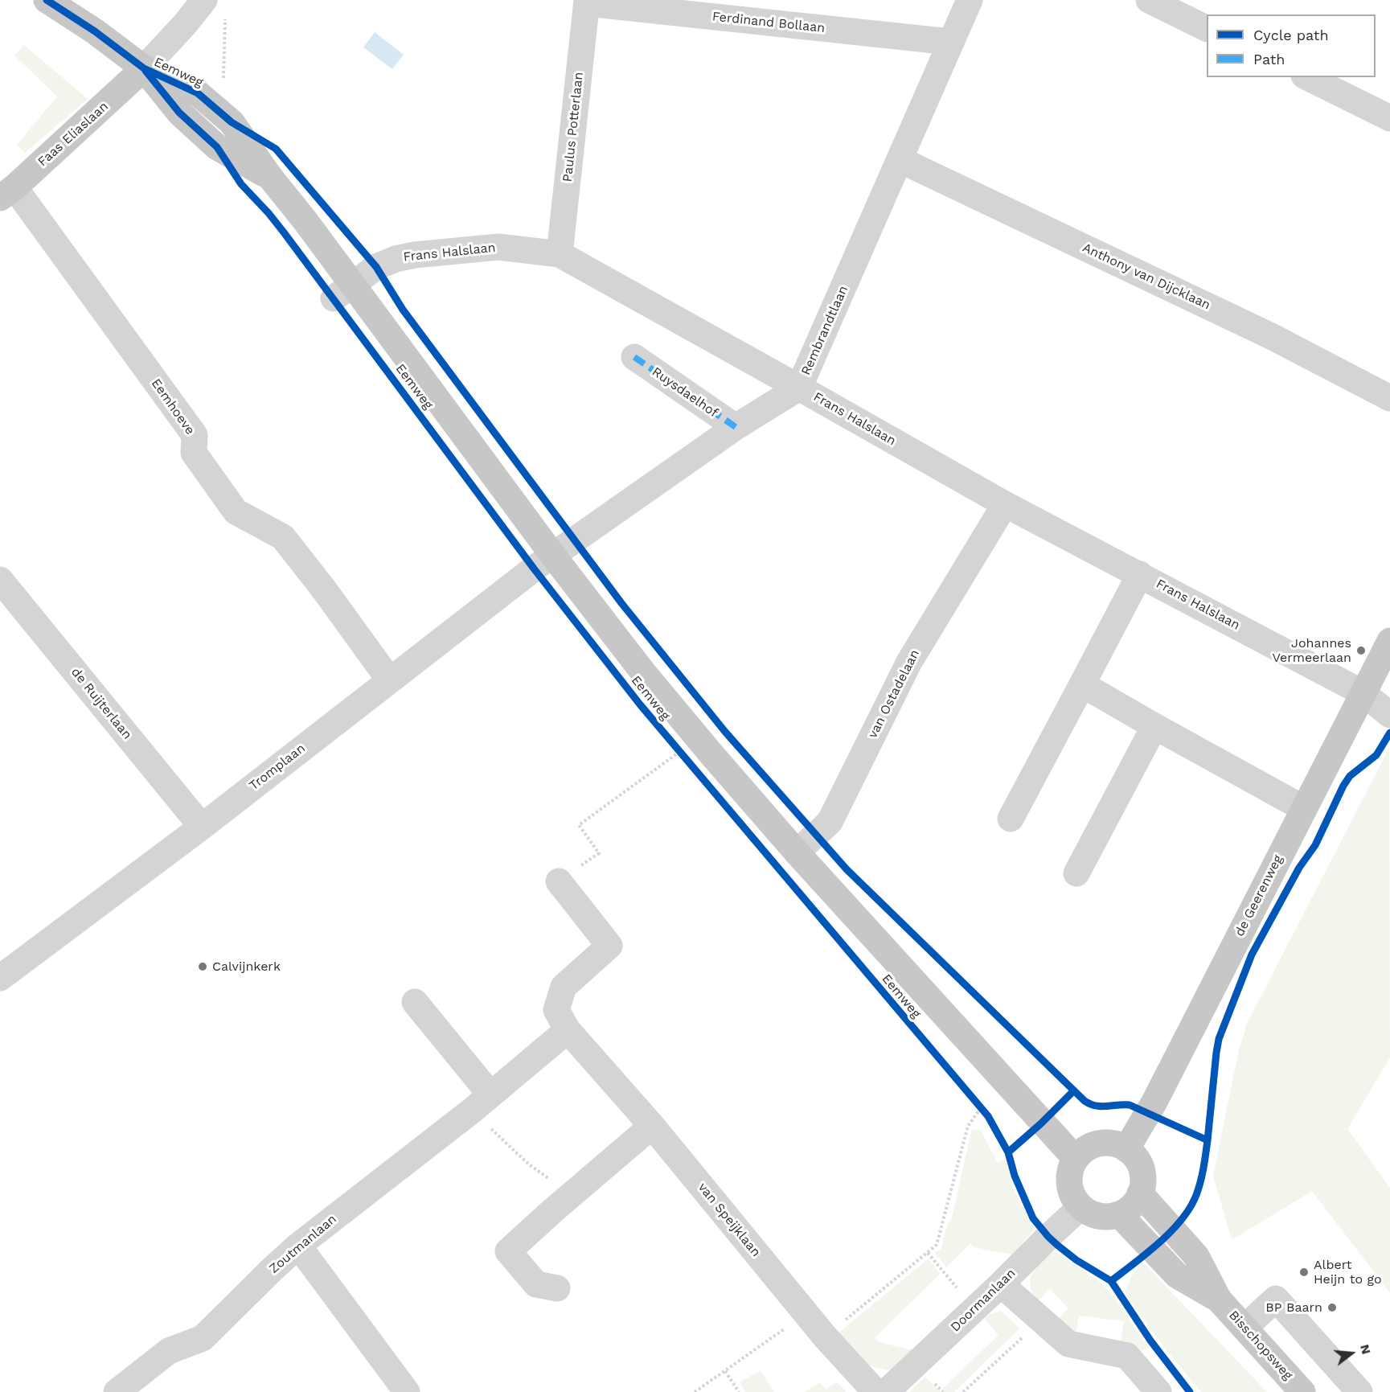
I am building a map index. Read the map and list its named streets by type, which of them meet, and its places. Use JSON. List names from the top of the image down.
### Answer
{
  "streets": {
    "main road": [
      "Eemweg",
      "Faas Eliaslaan",
      "de Geerenweg",
      "Bisschopsweg"
    ],
    "street": [
      "Ferdinand Bollaan",
      "Paulus Potterlaan",
      "Frans Halslaan",
      "Anthony van Dijcklaan",
      "Rembrandtlaan",
      "Ruysdaelhof",
      "Eemhoeve",
      "van Ostadelaan",
      "de Ruijterlaan",
      "Tromplaan",
      "van Speijklaan",
      "Zoutmanlaan",
      "Doormanlaan"
    ]
  },
  "crossings": [
    ["Ferdinand Bollaan", "Paulus Potterlaan"],
    ["Ferdinand Bollaan", "Rembrandtlaan"],
    ["Eemweg", "Faas Eliaslaan"],
    ["Eemweg", "Frans Halslaan"],
    ["Eemweg", "Rembrandtlaan"],
    ["Eemweg", "van Ostadelaan"],
    ["Eemweg", "Tromplaan"],
    ["Eemweg", "de Geerenweg"],
    ["Eemweg", "Doormanlaan"],
    ["Eemweg", "Bisschopsweg"],
    ["Paulus Potterlaan", "Frans Halslaan"],
    ["Faas Eliaslaan", "Eemhoeve"],
    ["Frans Halslaan", "Rembrandtlaan"],
    ["Frans Halslaan", "van Ostadelaan"],
    ["Frans Halslaan", "de Geerenweg"],
    ["Anthony van Dijcklaan", "Rembrandtlaan"],
    ["Rembrandtlaan", "Ruysdaelhof"],
    ["Rembrandtlaan", "Tromplaan"],
    ["Eemhoeve", "Tromplaan"],
    ["de Ruijterlaan", "Tromplaan"],
    ["de Geerenweg", "Doormanlaan"],
    ["de Geerenweg", "Bisschopsweg"],
    ["Doormanlaan", "Bisschopsweg"]
  ],
  "places": [
    "Johannes Vermeerlaan",
    "Calvijnkerk",
    "Albert Heijn to go",
    "BP Baarn"
  ],
  "legend": ["Cycle path", "Path"],
  "north": "right"
}
